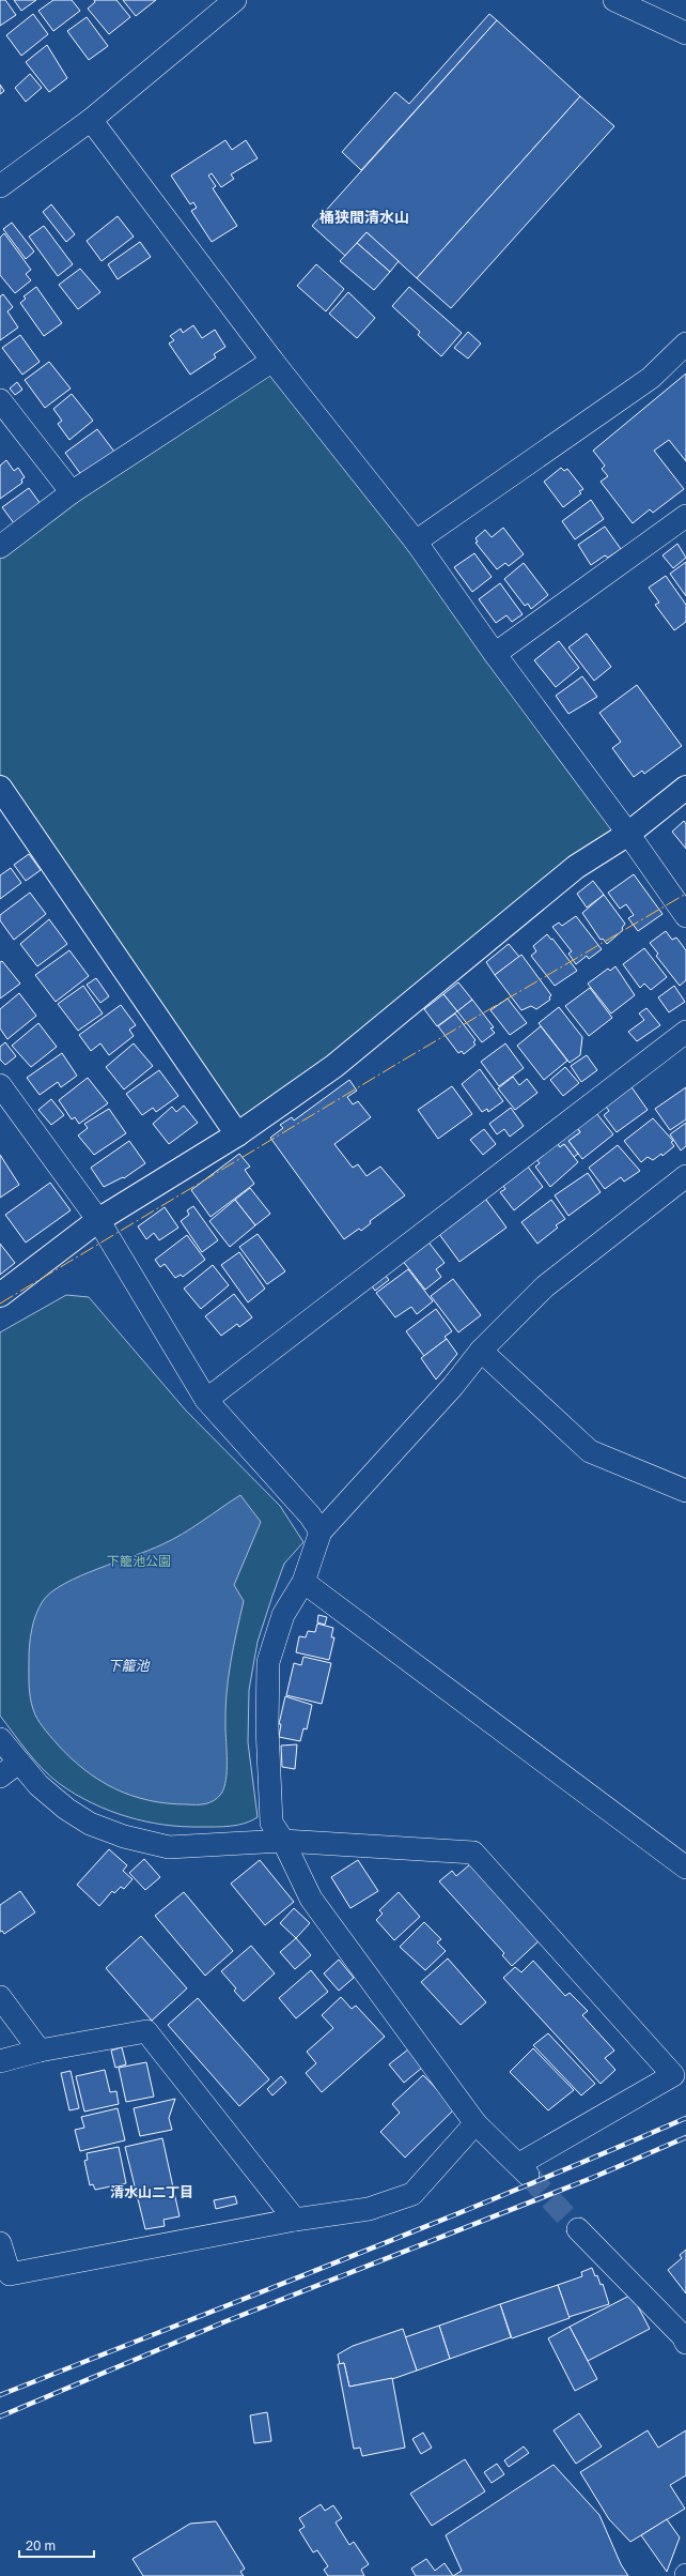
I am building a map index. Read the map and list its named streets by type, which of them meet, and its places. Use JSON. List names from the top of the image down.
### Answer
{
  "districts": ["桶狭間清水山", "清水山二丁目"],
  "water": ["下籠池"],
  "parks": ["下籠池公園"],
  "scale_bar": "20 m"
}
